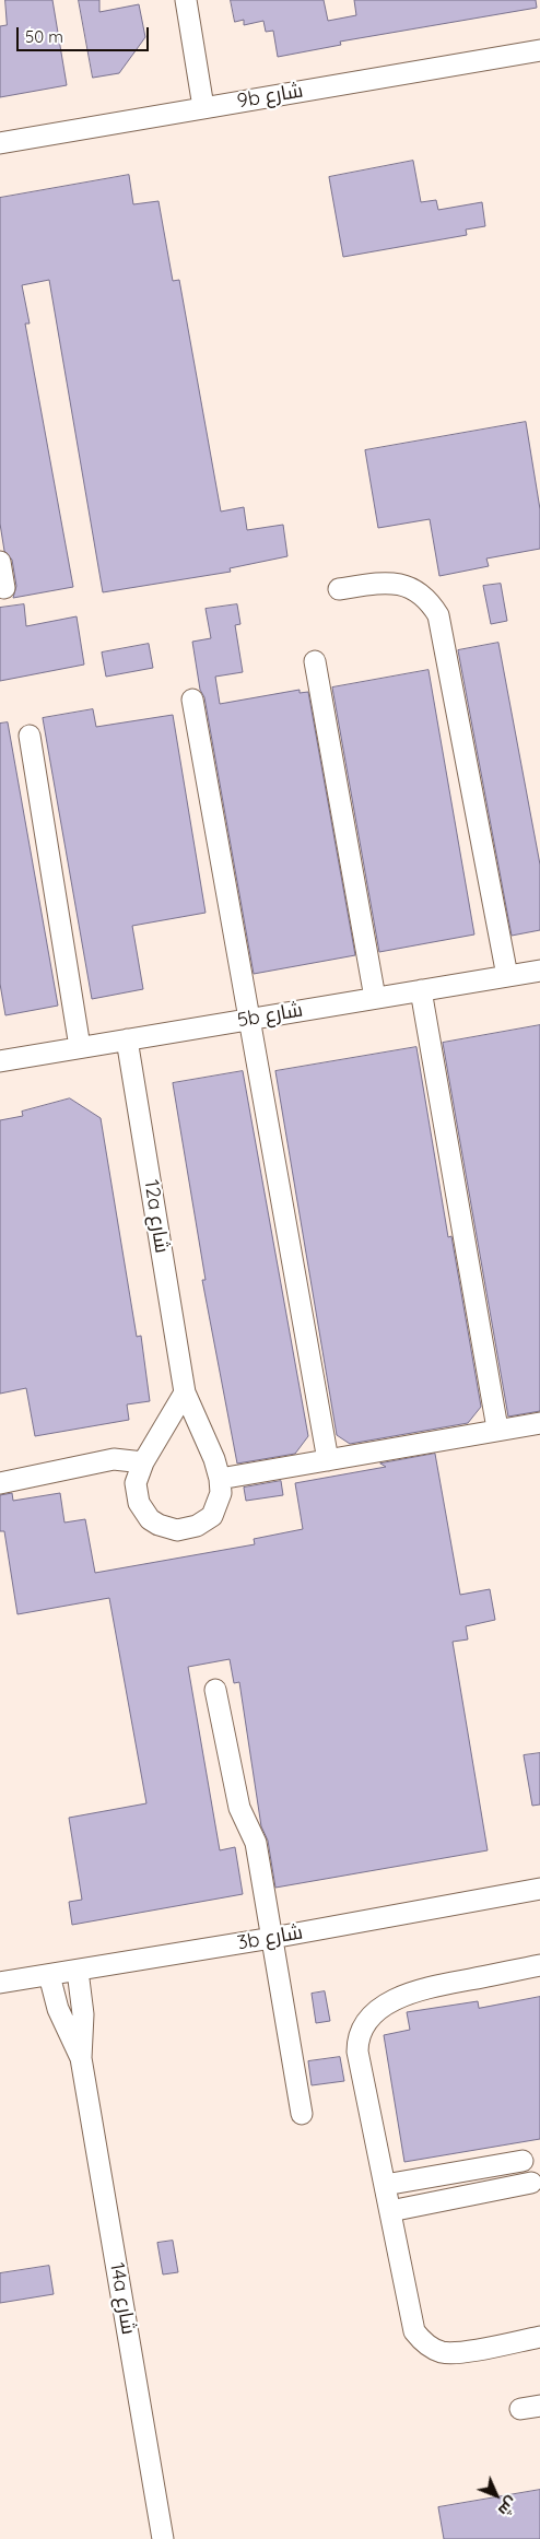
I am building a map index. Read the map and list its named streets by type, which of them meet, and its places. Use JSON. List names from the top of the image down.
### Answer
{
  "streets": {
    "street": [
      "9b شارع",
      "5b شارع",
      "12a شارع",
      "3b شارع",
      "14a شارع"
    ]
  },
  "crossings": [
    ["5b شارع", "12a شارع"],
    ["3b شارع", "14a شارع"]
  ],
  "scale_bar": "50 m",
  "north": "bottom right"
}
